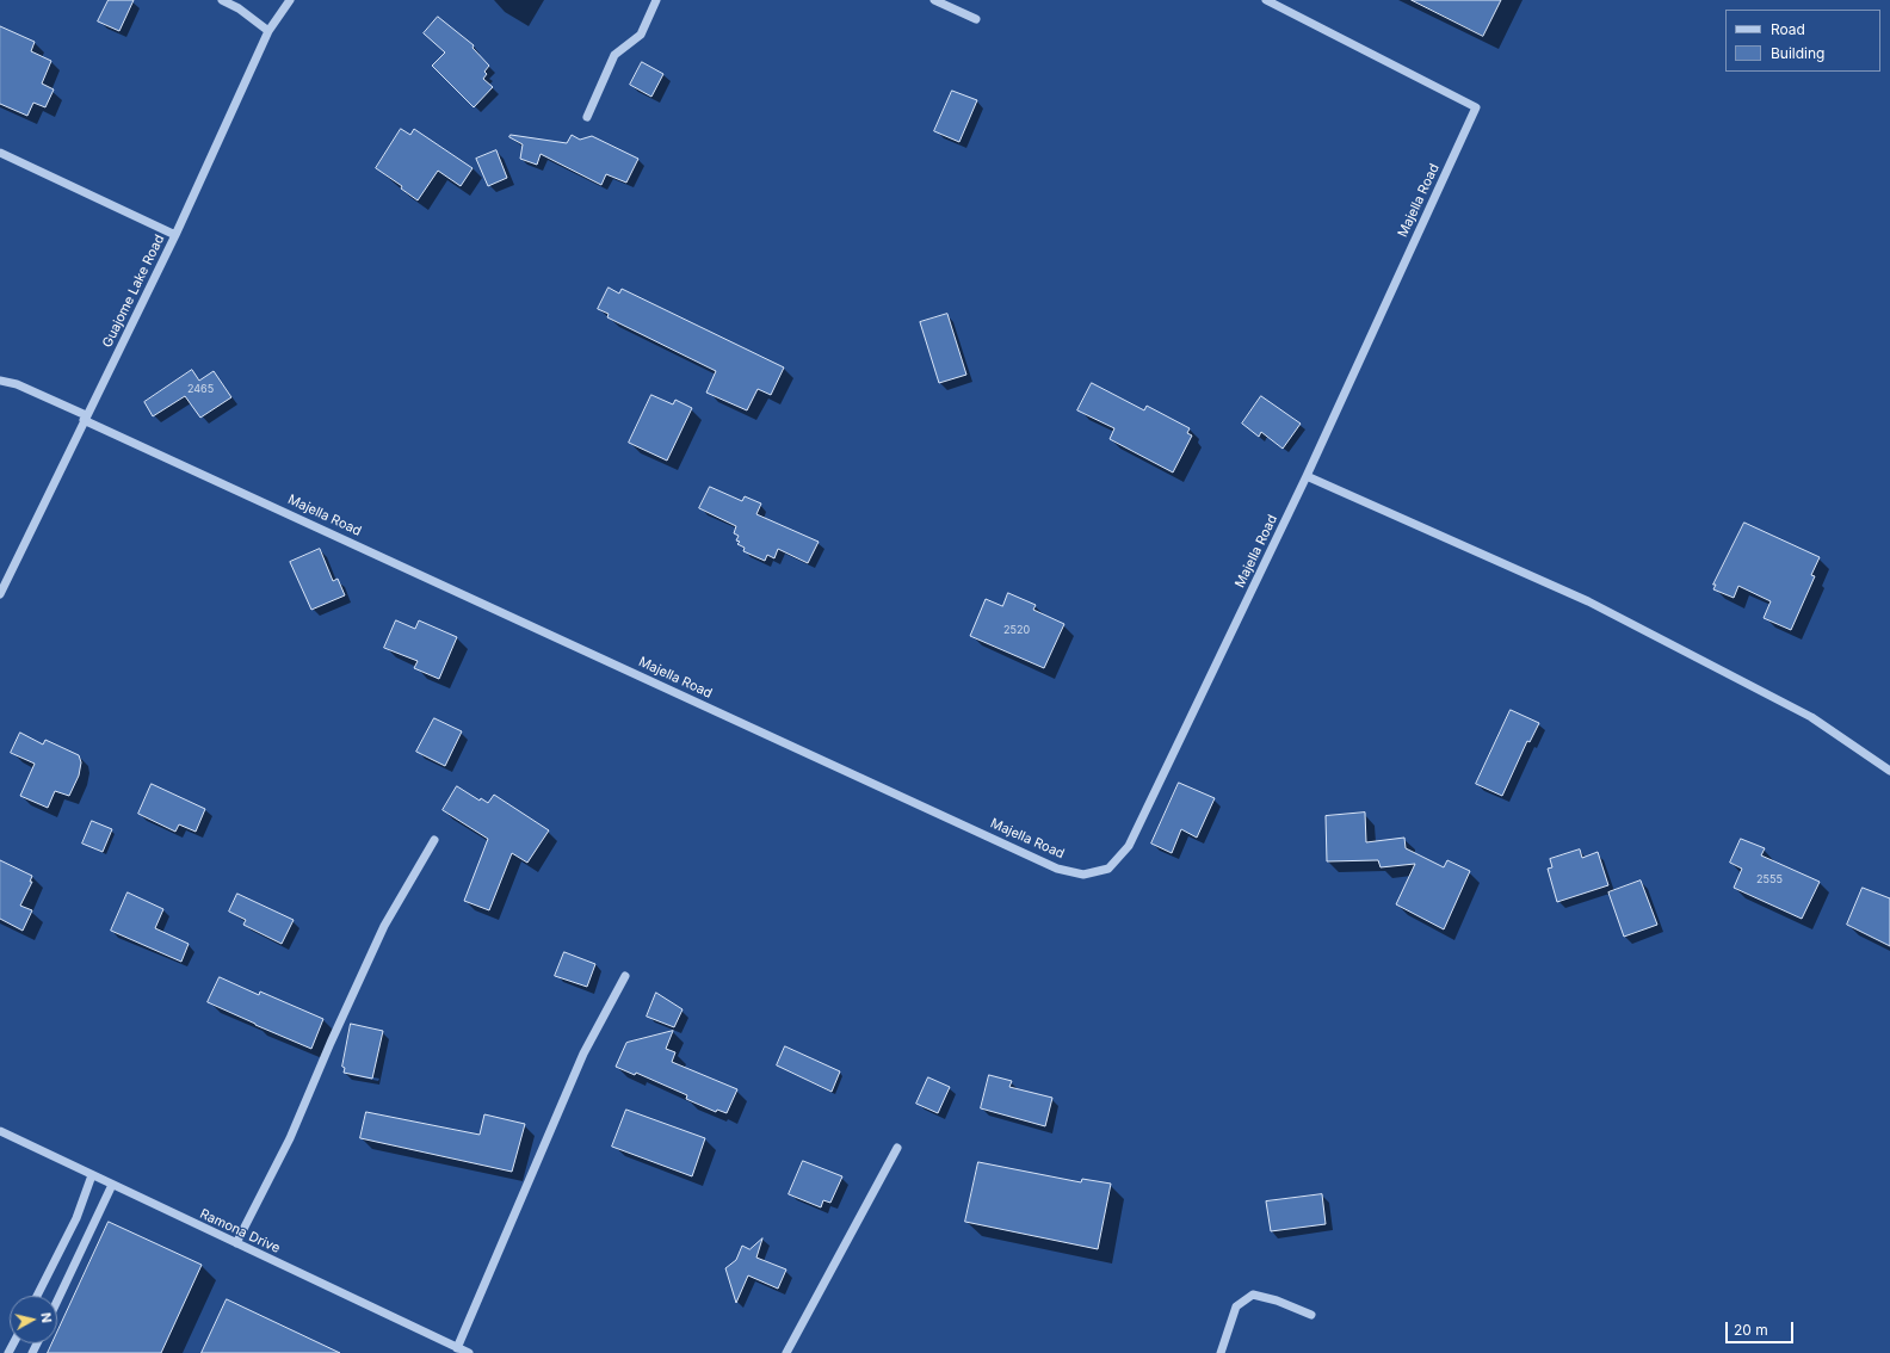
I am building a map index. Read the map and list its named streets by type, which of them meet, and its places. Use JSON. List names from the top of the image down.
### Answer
{
  "streets": {
    "street": ["Majella Road", "Guajome Lake Road", "Ramona Drive"]
  },
  "crossings": [
    ["Majella Road", "Guajome Lake Road"]
  ],
  "house_numbers": ["2465", "2520", "2555"],
  "legend": ["Road", "Building"],
  "scale_bar": "20 m",
  "north": "right"
}
